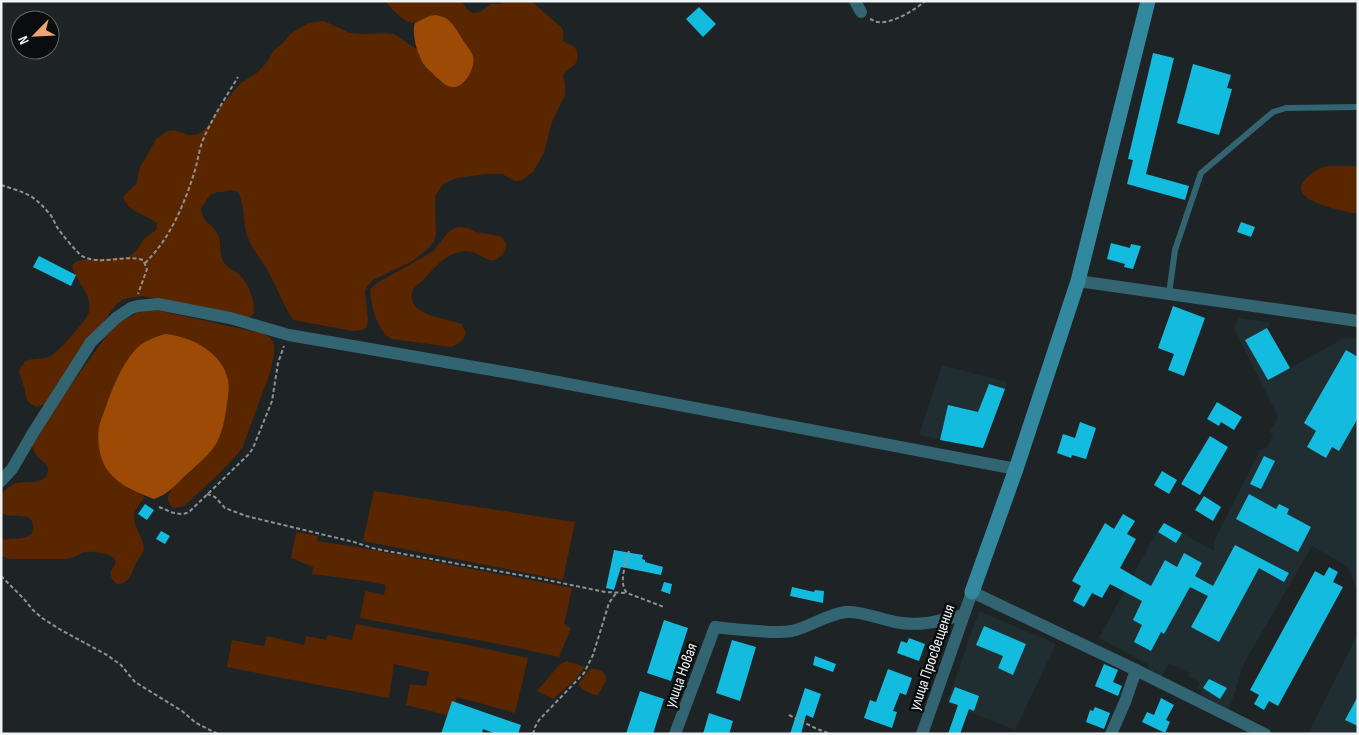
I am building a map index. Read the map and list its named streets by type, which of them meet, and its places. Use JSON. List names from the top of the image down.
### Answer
{
  "streets": {
    "street": ["улица Просвещения", "улица Новая"]
  },
  "crossings": [
    ["улица Просвещения", "улица Новая"]
  ],
  "north": "bottom left"
}
